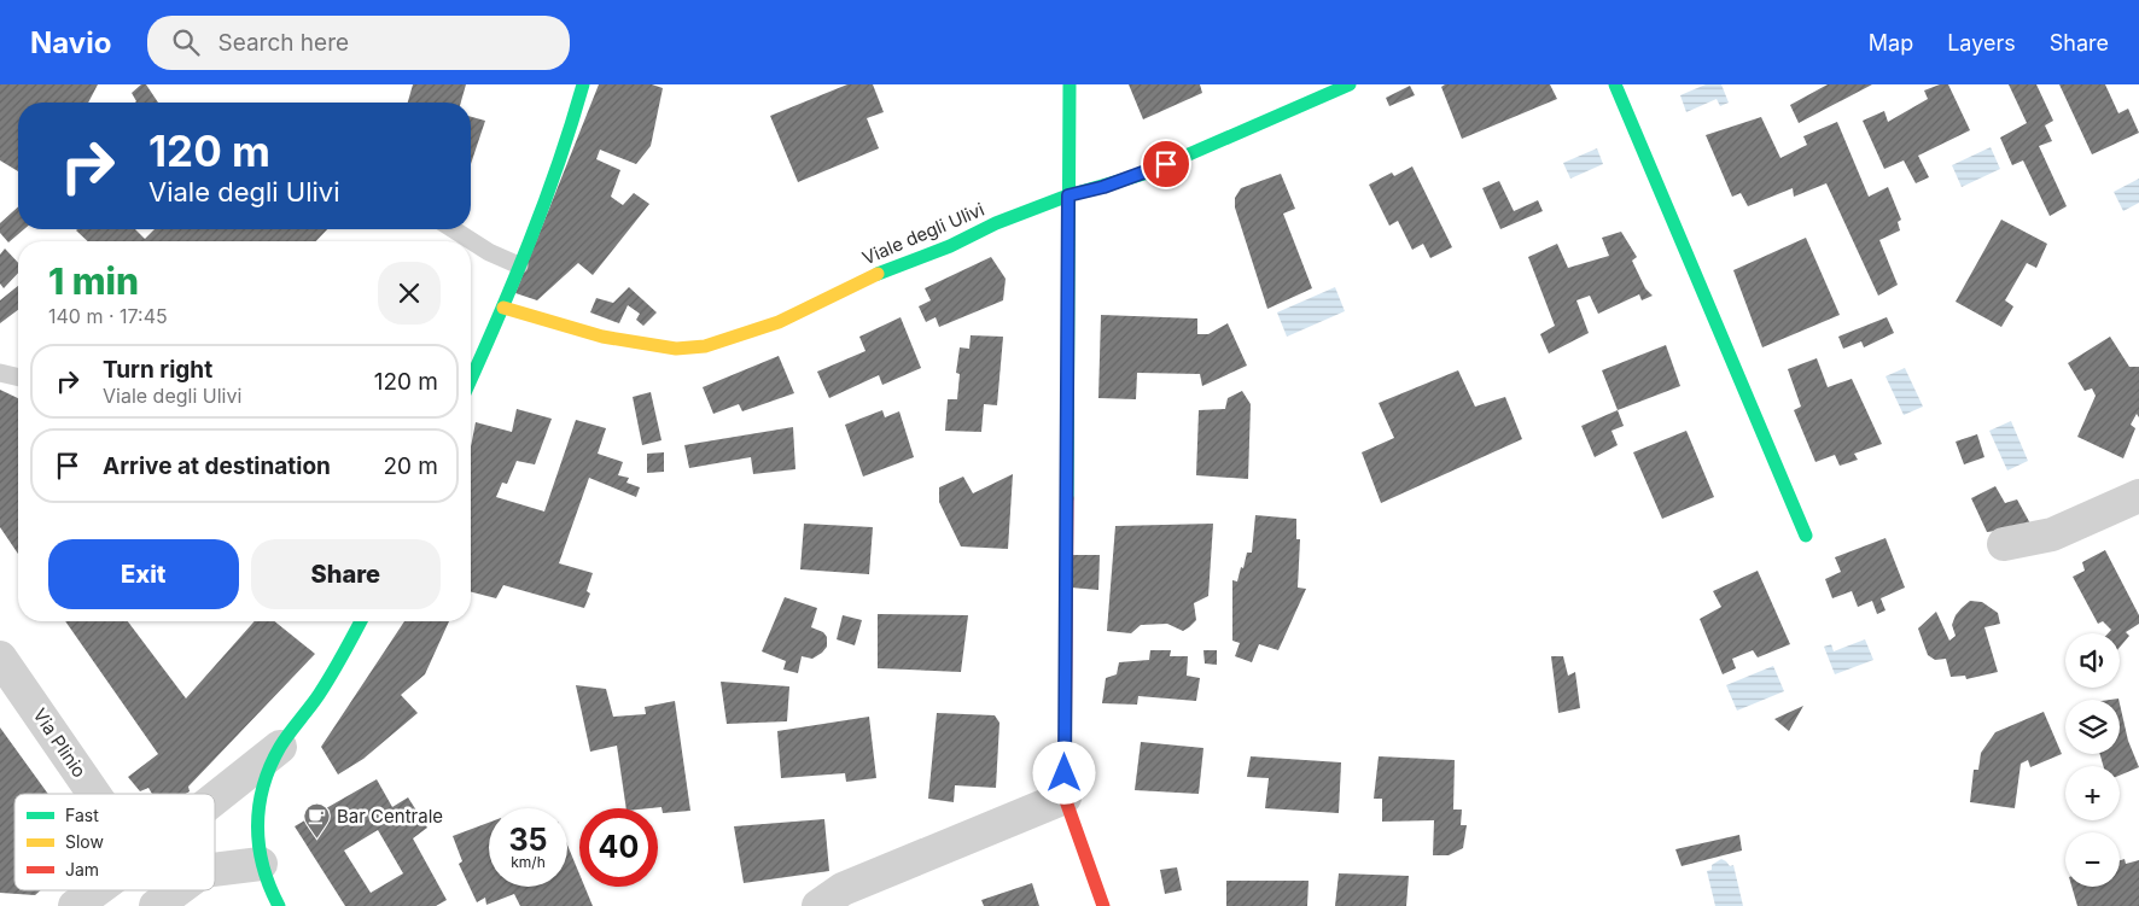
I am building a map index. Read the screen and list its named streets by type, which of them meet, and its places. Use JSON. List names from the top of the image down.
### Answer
{
  "streets": {
    "street": ["Viale degli Ulivi", "Via Plinio"]
  },
  "places": {
    "cafe": ["Bar Centrale"]
  },
  "legend": ["Fast", "Slow", "Jam"],
  "page": {
    "header": "Navio",
    "search": "Search here",
    "nav": ["Map", "Layers", "Share"],
    "turn": ["120 m", "Viale degli Ulivi"],
    "heading": ["1 min", "140 m · 17:45"],
    "list": [
      {
        "name": "Turn right",
        "note": "Viale degli Ulivi",
        "value": "120 m"
      },
      {
        "name": "Arrive at destination",
        "value": "20 m"
      }
    ],
    "buttons": ["Exit", "Share"],
    "map_buttons": ["+", "−"],
    "speed": "35 km/h",
    "limit": "40"
  }
}
